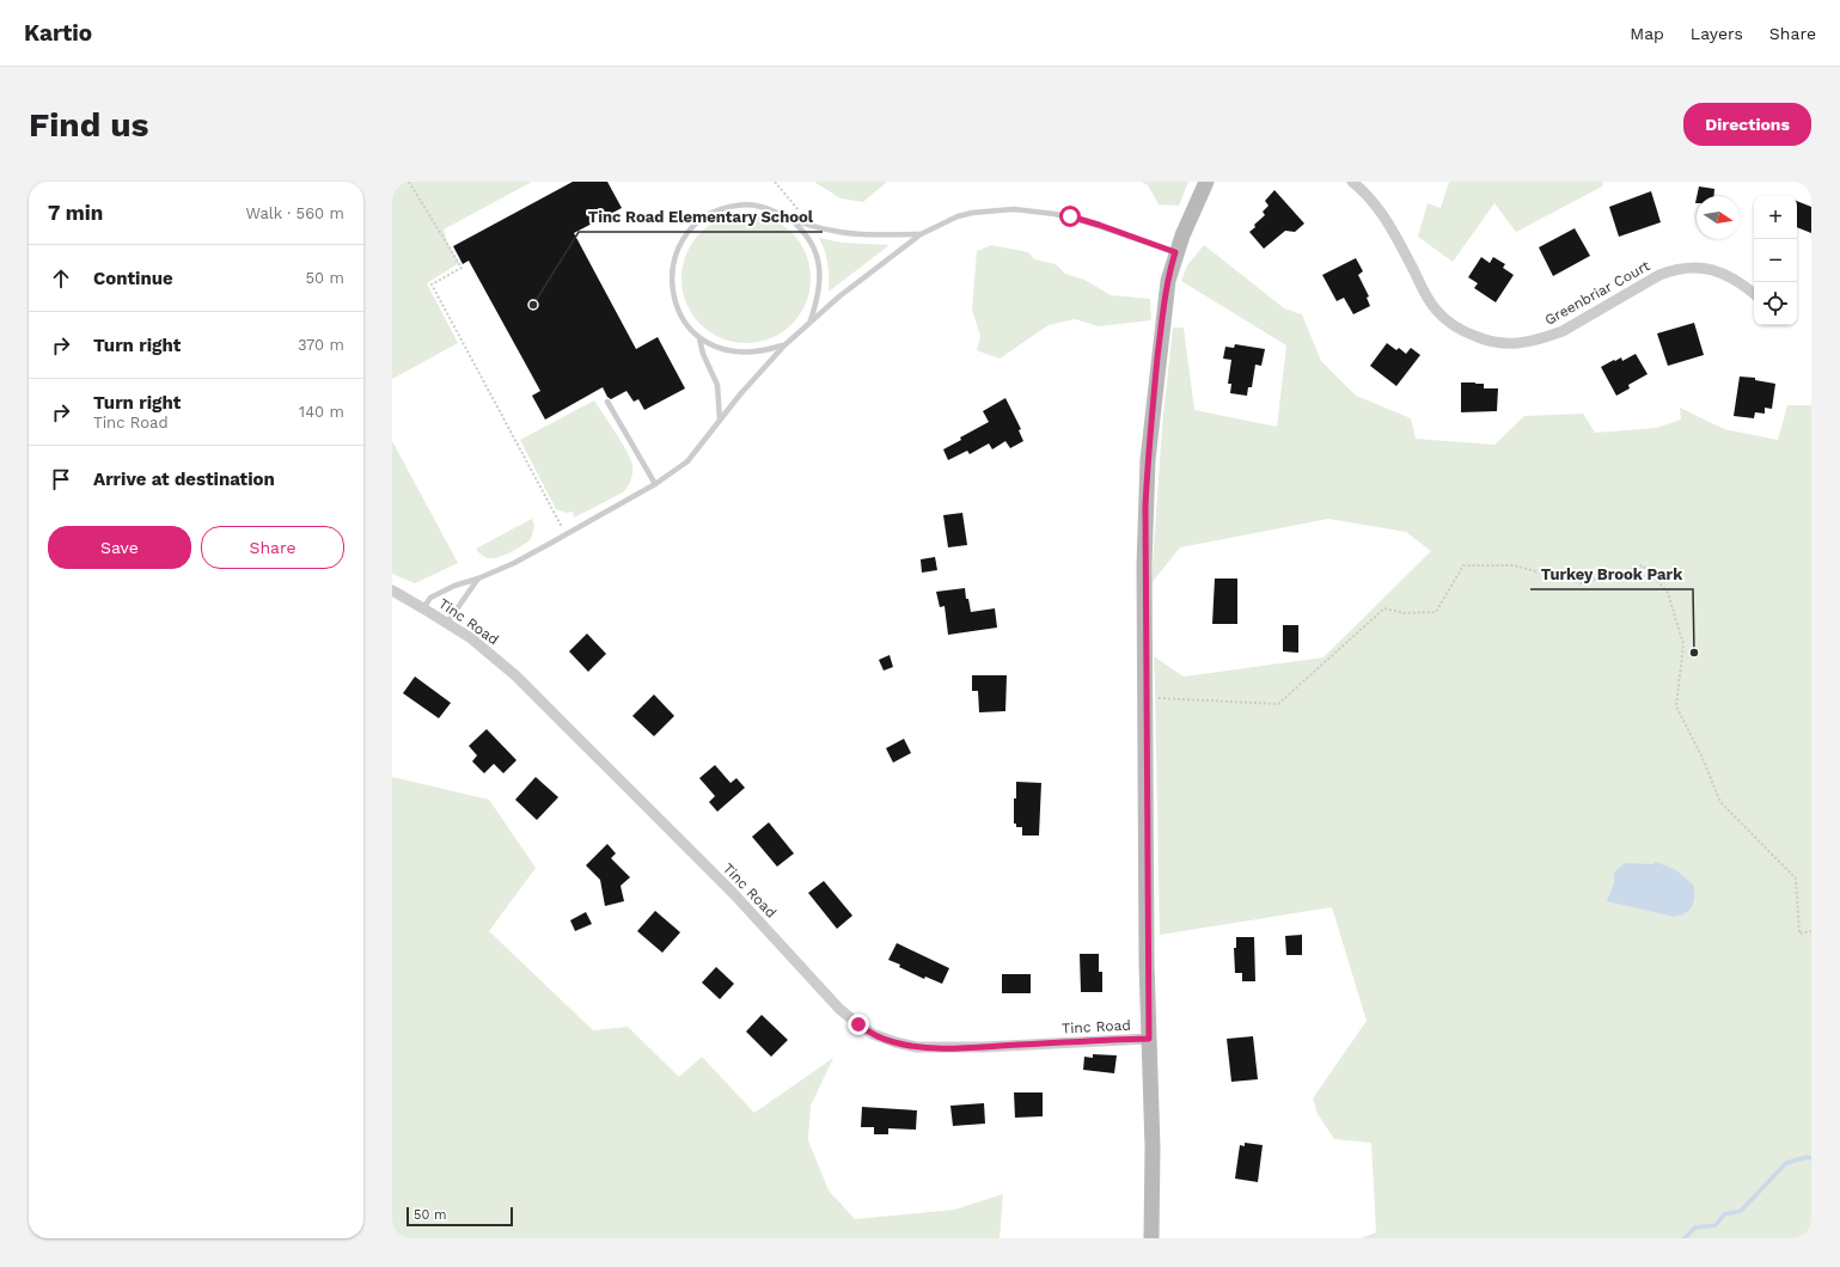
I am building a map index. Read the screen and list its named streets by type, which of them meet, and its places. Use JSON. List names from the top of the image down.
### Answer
{
  "streets": {
    "street": ["Greenbriar Court", "Tinc Road"]
  },
  "places": ["Tinc Road Elementary School", "Turkey Brook Park"],
  "scale_bar": "50 m",
  "north": "right",
  "page": {
    "header": "Kartio",
    "nav": ["Map", "Layers", "Share"],
    "buttons": [
      "Directions",
      ["Save", "Share"]
    ],
    "title": "Find us",
    "heading": ["7 min", "Walk · 560 m"],
    "map_buttons": ["+", "−"],
    "list": [
      ["Continue", "50 m"],
      ["Turn right", "370 m"],
      ["Turn right", "Tinc Road", "140 m"],
      "Arrive at destination"
    ],
    "scale": "50 m"
  }
}
